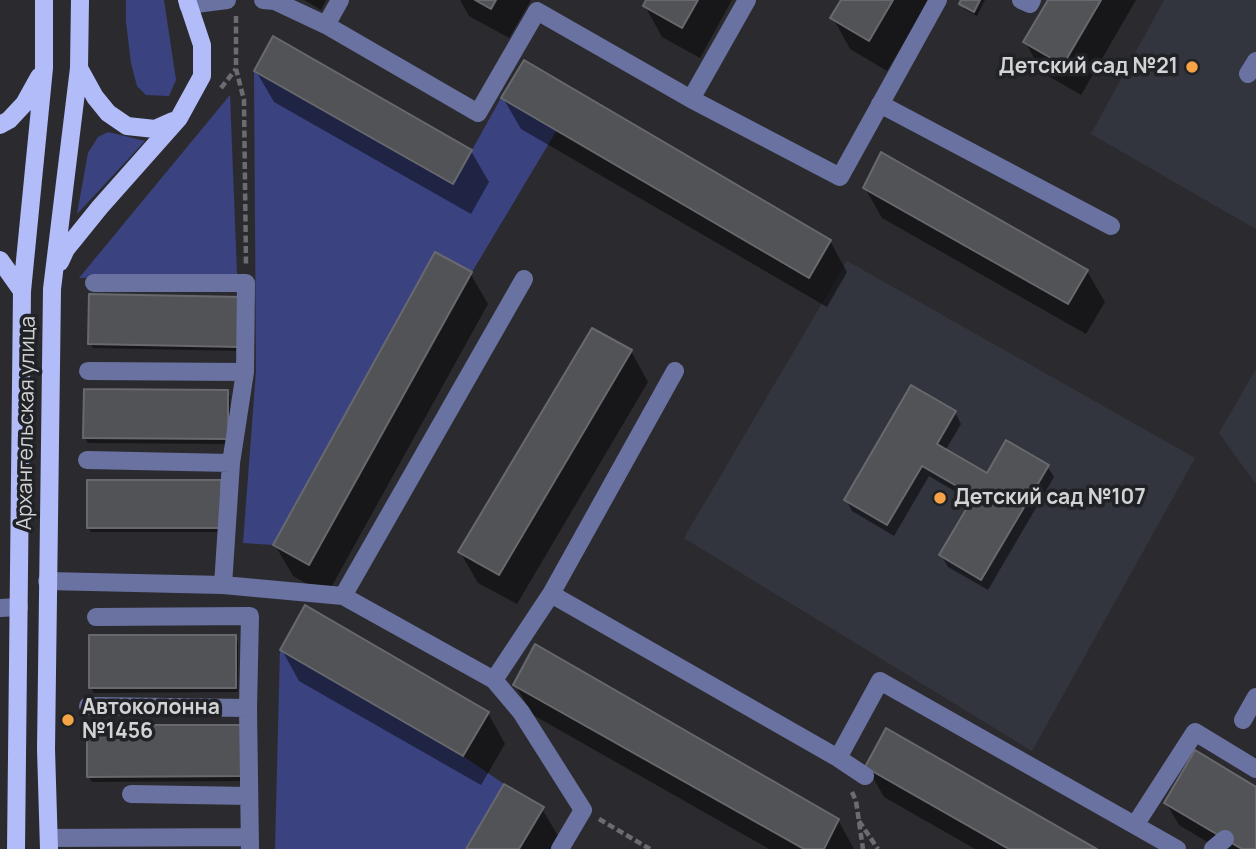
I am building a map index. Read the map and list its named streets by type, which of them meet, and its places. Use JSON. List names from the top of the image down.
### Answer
{
  "streets": {
    "main road": ["Архангельская улица"]
  },
  "places": ["Детский сад №21", "Детский сад №107", "Автоколонна №1456"]
}
